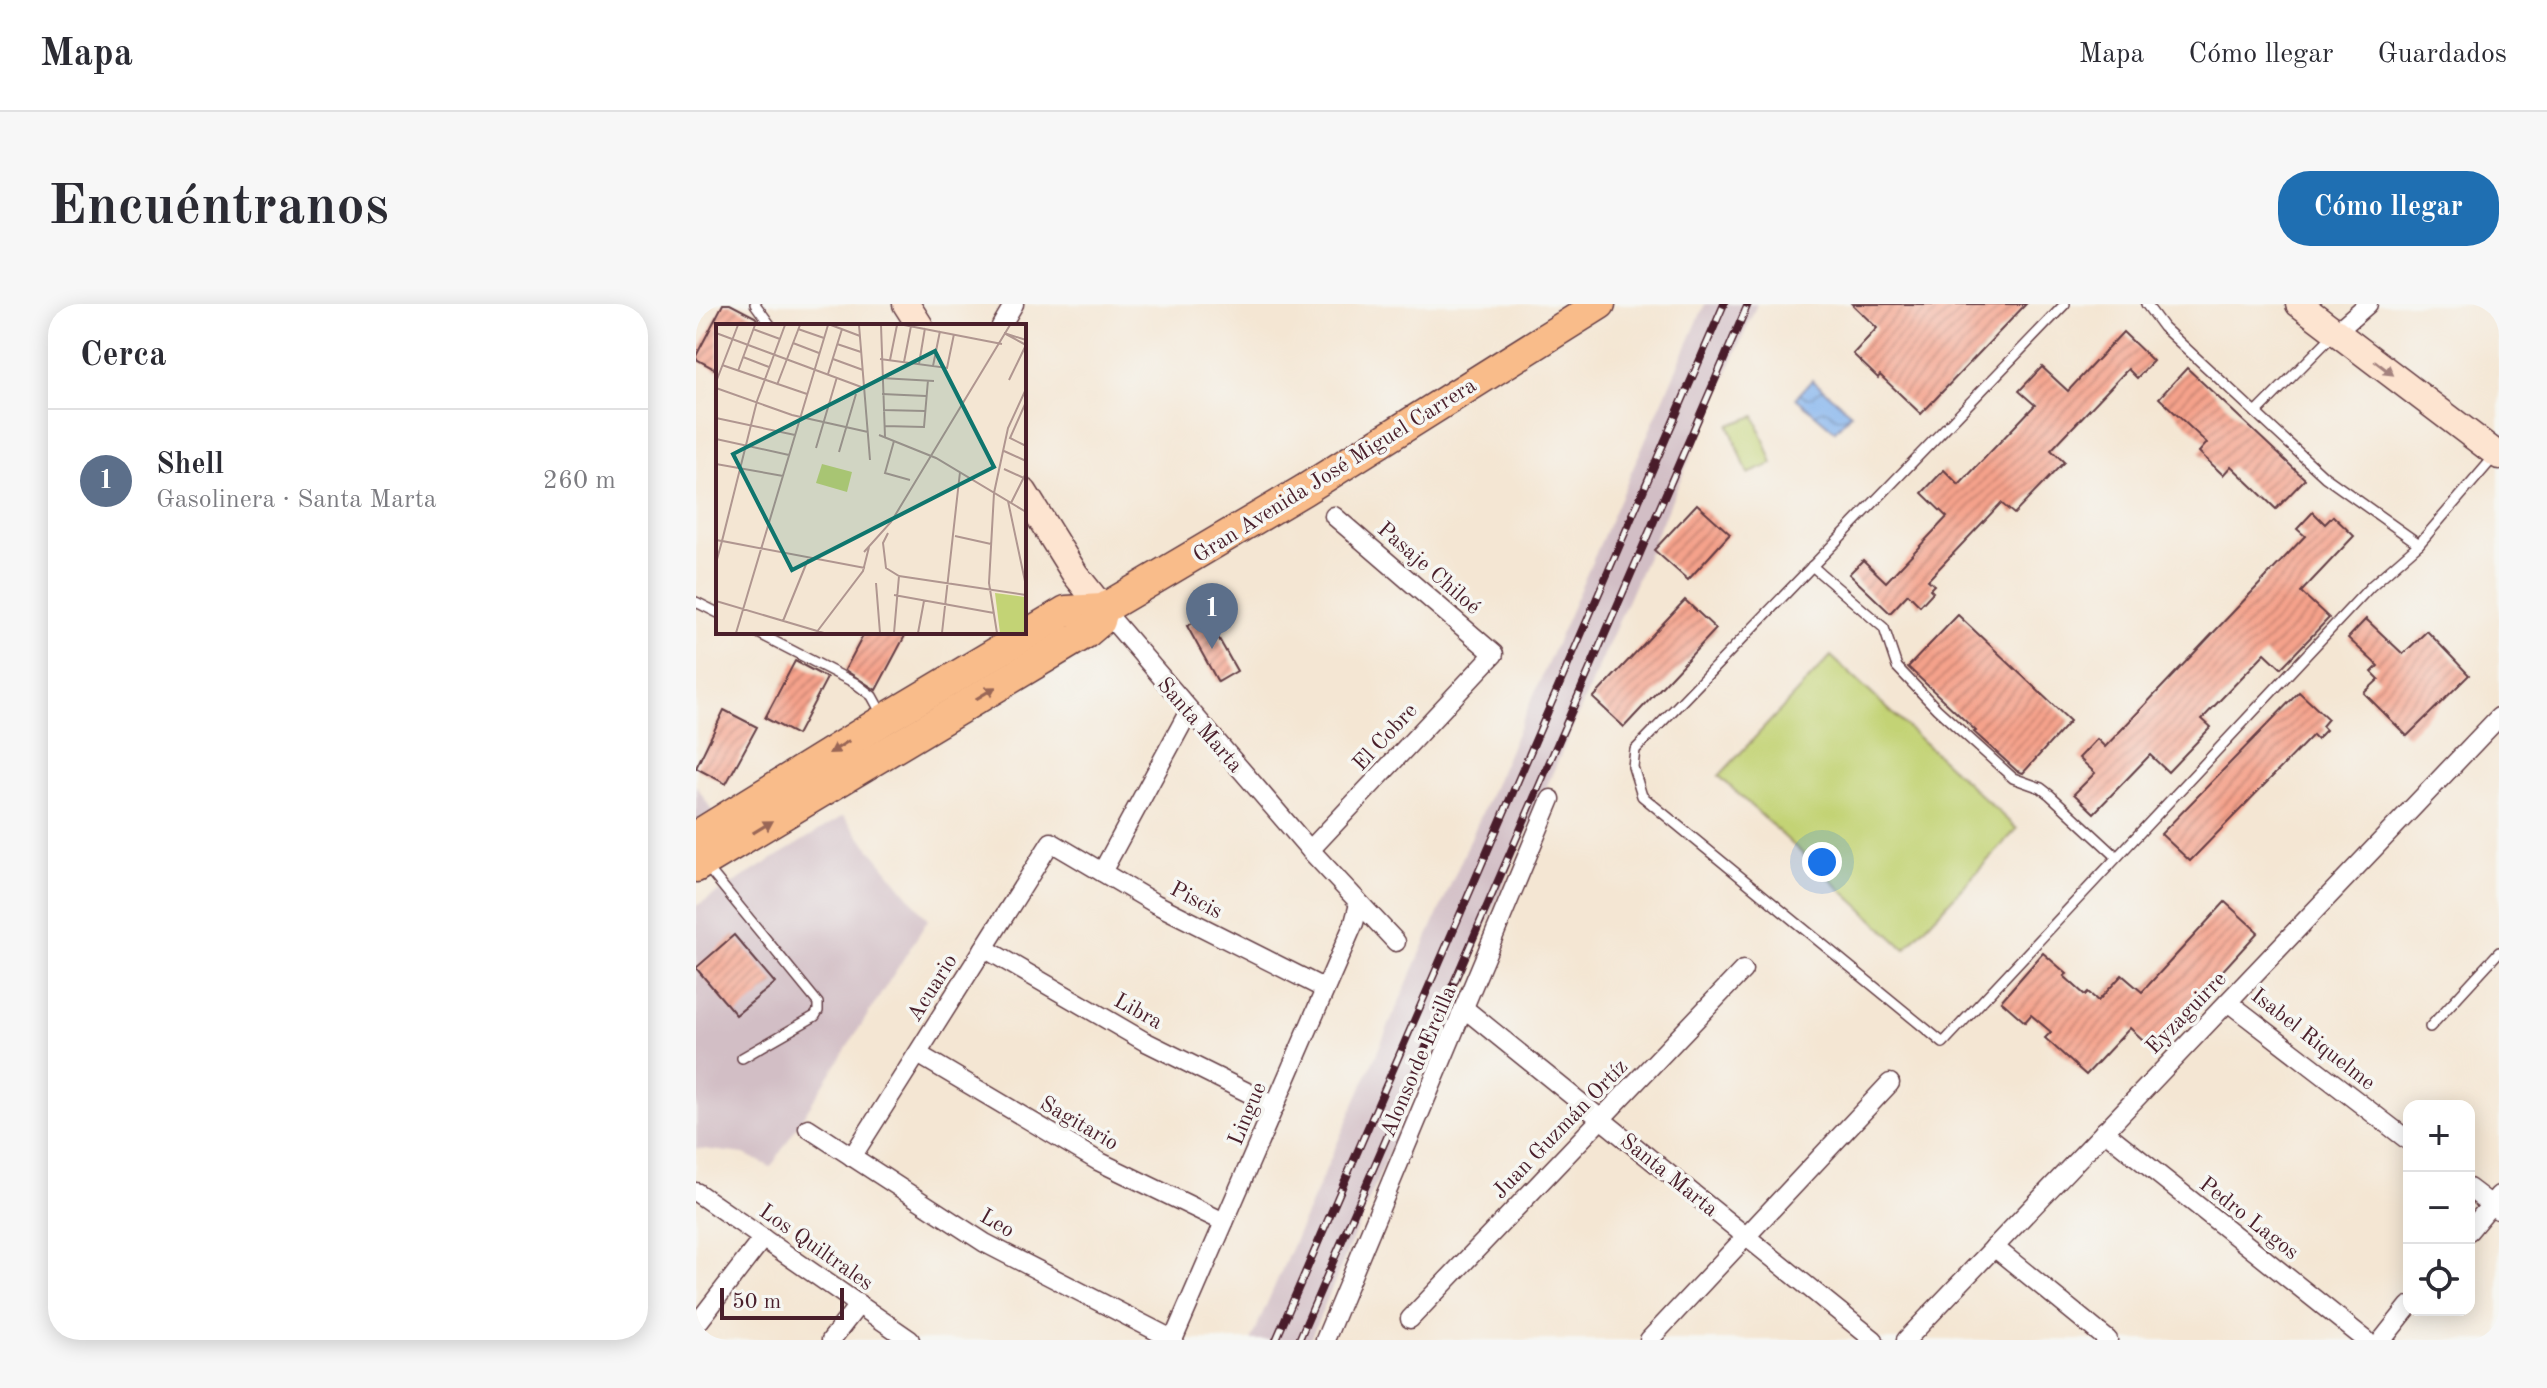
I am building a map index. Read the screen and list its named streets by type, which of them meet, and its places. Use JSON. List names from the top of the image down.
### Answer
{
  "streets": {
    "main road": ["Gran Avenida José Miguel Carrera", "Santa Marta"],
    "street": [
      "Pasaje Chiloé",
      "El Cobre",
      "Piscis",
      "Acuario",
      "Libra",
      "Eyzaguirre",
      "Isabel Riquelme",
      "Alonso de Ercilla",
      "Lingue",
      "Sagitario",
      "Juan Guzmán Ortíz",
      "Pedro Lagos",
      "Leo",
      "Los Quiltrales"
    ]
  },
  "crossings": [
    ["Gran Avenida José Miguel Carrera", "Santa Marta"],
    ["Pasaje Chiloé", "El Cobre"],
    ["Santa Marta", "El Cobre"],
    ["Santa Marta", "Alonso de Ercilla"],
    ["Santa Marta", "Lingue"],
    ["Santa Marta", "Juan Guzmán Ortíz"],
    ["Piscis", "Acuario"],
    ["Piscis", "Lingue"],
    ["Acuario", "Libra"],
    ["Acuario", "Sagitario"],
    ["Acuario", "Leo"],
    ["Libra", "Lingue"],
    ["Eyzaguirre", "Isabel Riquelme"],
    ["Eyzaguirre", "Pedro Lagos"],
    ["Lingue", "Sagitario"],
    ["Lingue", "Leo"]
  ],
  "scale_bar": "50 m",
  "page": {
    "header": "Mapa",
    "nav": ["Mapa", "Cómo llegar", "Guardados"],
    "buttons": "Cómo llegar",
    "title": "Encuéntranos",
    "heading": "Cerca",
    "list": [
      {
        "mark": "1",
        "name": "Shell",
        "note": "Gasolinera · Santa Marta",
        "value": "260 m"
      }
    ],
    "pins": "1",
    "map_buttons": ["+", "−"],
    "scale": "50 m"
  }
}
